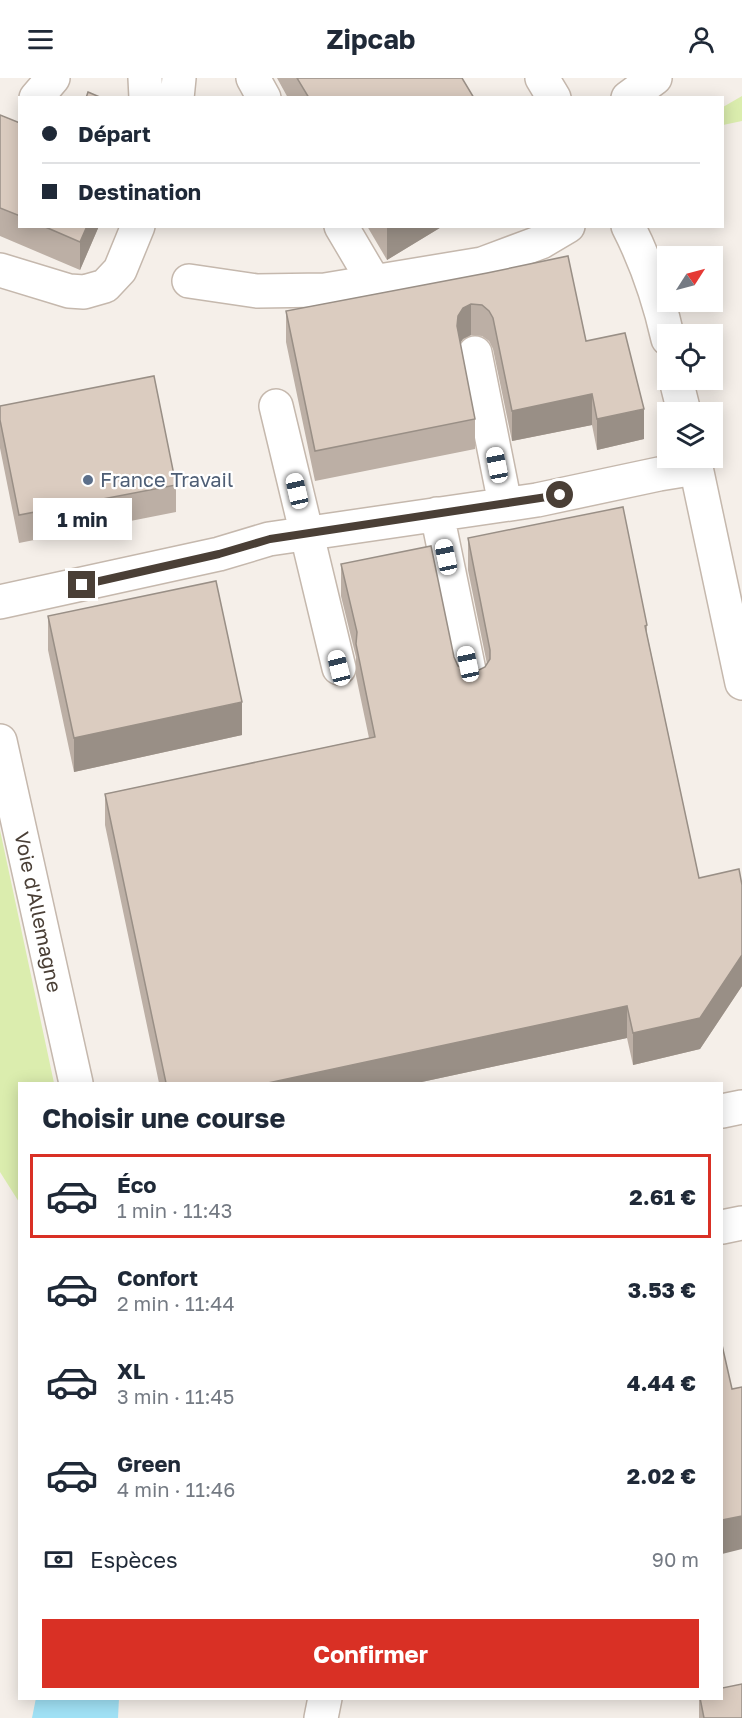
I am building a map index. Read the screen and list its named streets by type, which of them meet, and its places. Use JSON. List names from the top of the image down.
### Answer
{
  "streets": {
    "street": ["Voie d'Allemagne"]
  },
  "places": ["France Travail"],
  "north": "top right",
  "page": {
    "header": "Zipcab",
    "banner": ["Départ", "Destination"],
    "bubble": "1 min",
    "heading": "Choisir une course",
    "list": [
      {
        "name": "Éco",
        "note": "1 min · 11:43",
        "value": "2.61 €"
      },
      {
        "name": "Confort",
        "note": "2 min · 11:44",
        "value": "3.53 €"
      },
      {
        "name": "XL",
        "note": "3 min · 11:45",
        "value": "4.44 €"
      },
      {
        "name": "Green",
        "note": "4 min · 11:46",
        "value": "2.02 €"
      }
    ],
    "pay": ["Espèces", "90 m"],
    "buttons": "Confirmer"
  }
}
